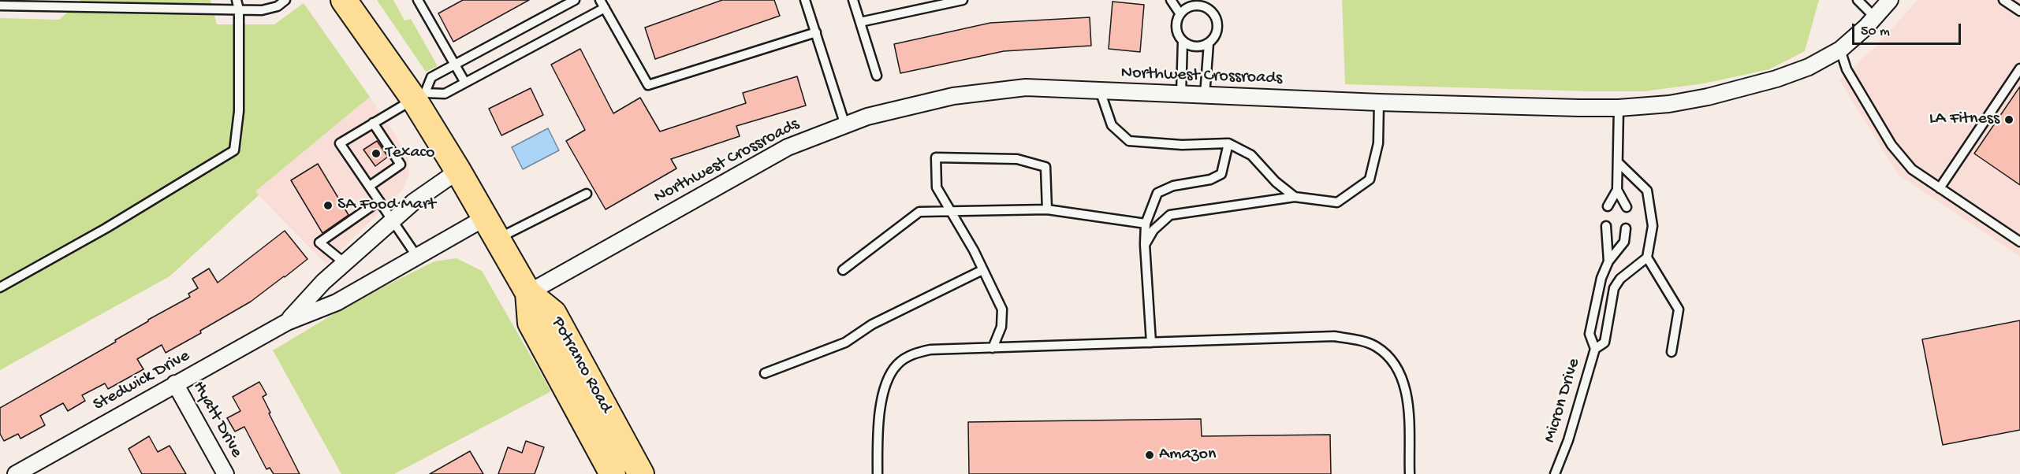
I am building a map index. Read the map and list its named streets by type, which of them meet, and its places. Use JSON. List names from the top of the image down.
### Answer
{
  "streets": {
    "main road": ["Potranco Road"],
    "street": ["Northwest Crossroads", "Stedwick Drive", "Hyatt Drive"],
    "lane": ["Micron Drive"]
  },
  "crossings": [
    ["Northwest Crossroads", "Potranco Road"],
    ["Stedwick Drive", "Hyatt Drive"]
  ],
  "places": [
    "LA Fitness",
    "Texaco",
    "SA Food Mart",
    "Amazon"
  ],
  "scale_bar": "50 m"
}
